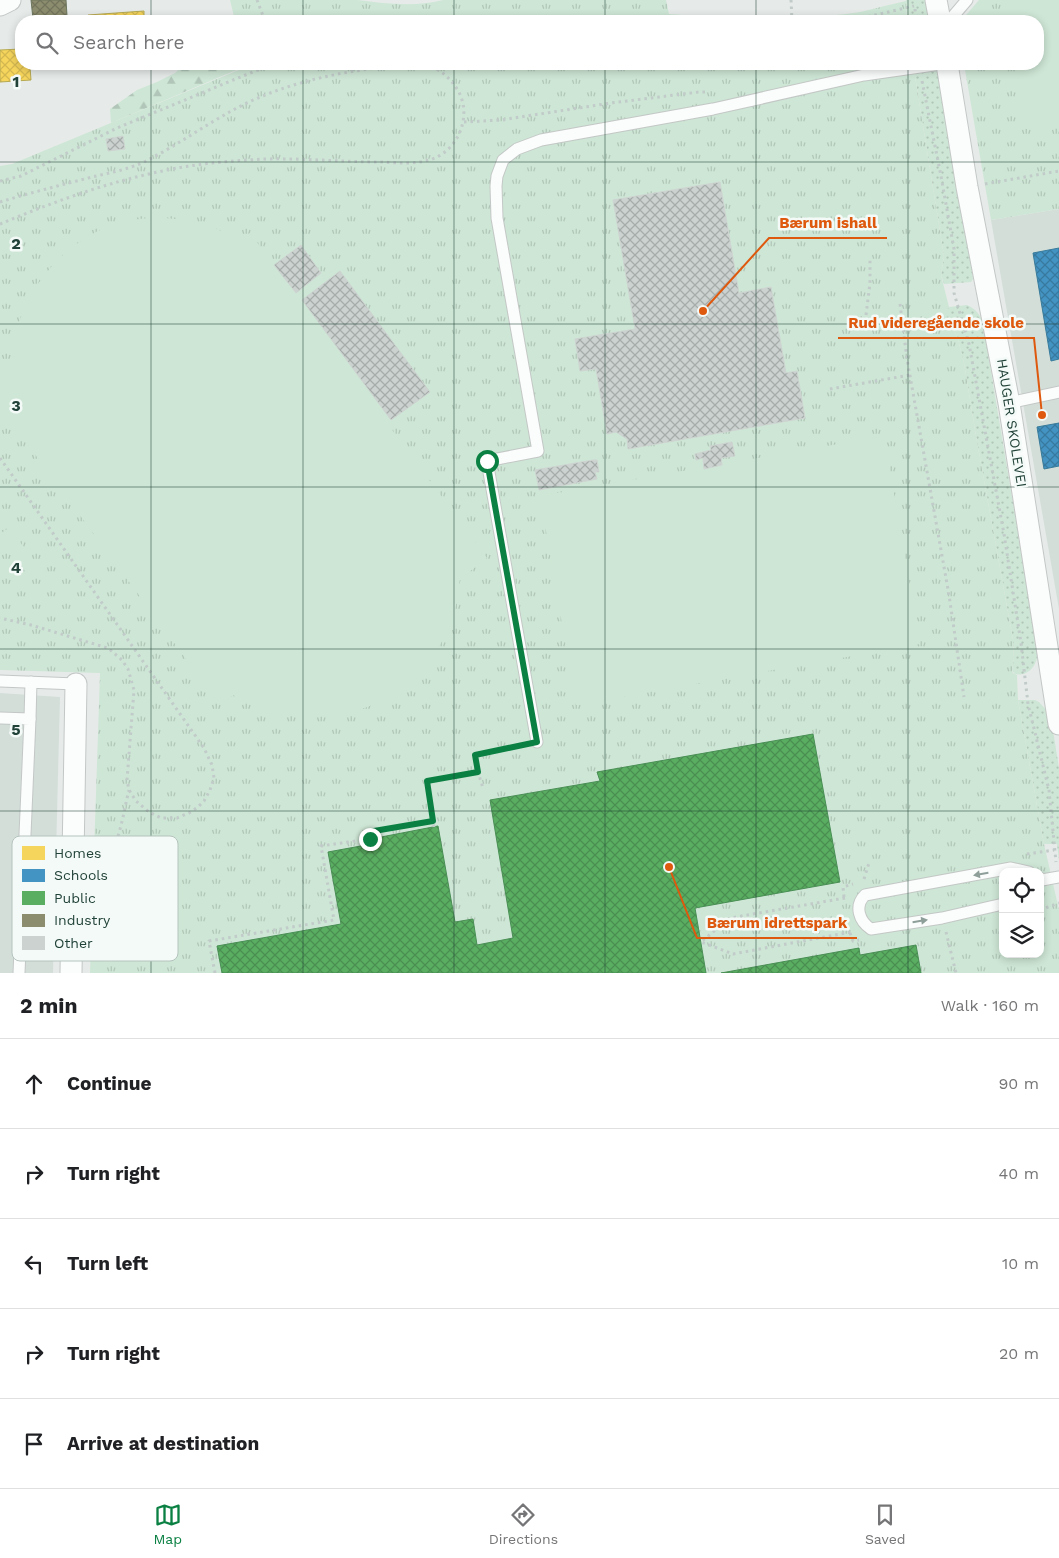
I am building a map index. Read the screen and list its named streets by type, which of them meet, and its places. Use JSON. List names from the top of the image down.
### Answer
{
  "streets": {
    "street": ["HAUGER SKOLEVEI"]
  },
  "places": ["Bærum ishall", "Rud videregående skole", "Bærum idrettspark"],
  "legend": [
    "Homes",
    "Schools",
    "Public",
    "Industry",
    "Other"
  ],
  "page": {
    "search": "Search here",
    "heading": ["2 min", "Walk · 160 m"],
    "list": [
      ["Continue", "90 m"],
      ["Turn right", "40 m"],
      ["Turn left", "10 m"],
      ["Turn right", "20 m"],
      "Arrive at destination"
    ],
    "nav": ["Map", "Directions", "Saved"]
  },
  "grid": {
    "rows": [
      "1",
      "2",
      "3",
      "4",
      "5"
    ]
  }
}
